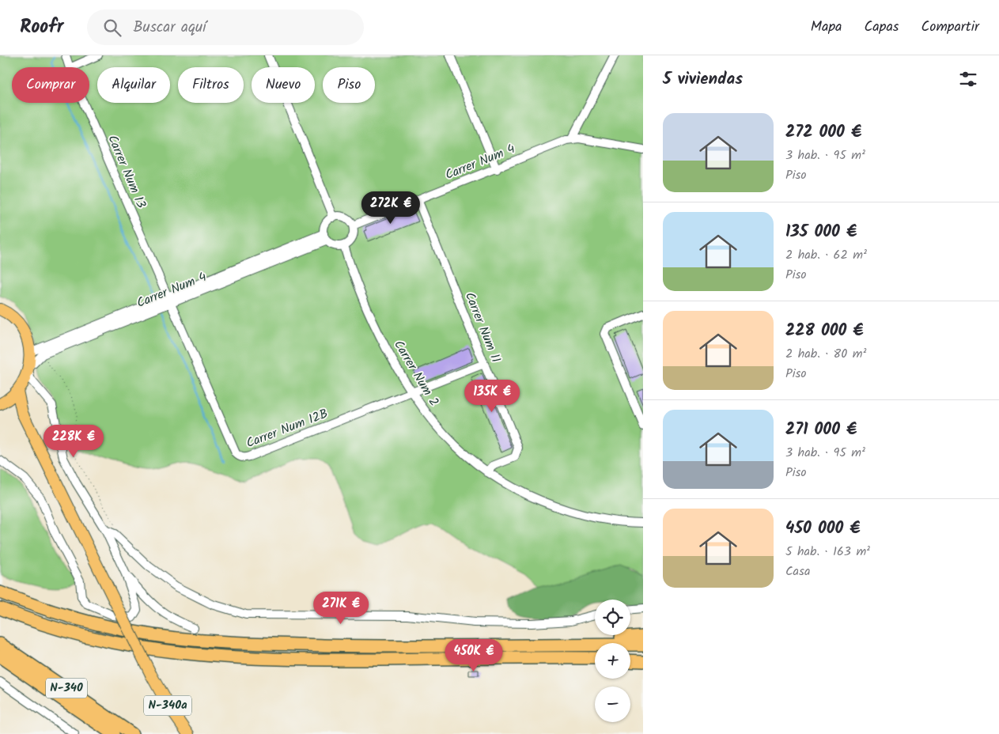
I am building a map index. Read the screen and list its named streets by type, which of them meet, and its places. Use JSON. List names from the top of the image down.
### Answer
{
  "streets": {
    "highway": ["N-340"],
    "main road": ["N-340a"],
    "street": [
      "Carrer Num 4",
      "Carrer Num 13",
      "Carrer Num 11",
      "Carrer Num 2",
      "Carrer Num 12B"
    ]
  },
  "crossings": [
    ["Carrer Num 4", "Carrer Num 13"],
    ["Carrer Num 4", "Carrer Num 11"],
    ["Carrer Num 4", "Carrer Num 2"],
    ["Carrer Num 4", "Carrer Num 12B"],
    ["Carrer Num 13", "Carrer Num 12B"],
    ["Carrer Num 11", "Carrer Num 2"],
    ["Carrer Num 11", "Carrer Num 12B"],
    ["Carrer Num 2", "Carrer Num 12B"]
  ],
  "page": {
    "header": "Roofr",
    "search": "Buscar aquí",
    "nav": ["Mapa", "Capas", "Compartir"],
    "heading": "5 viviendas",
    "chip": [
      "Comprar",
      "Alquilar",
      "Filtros",
      "Nuevo",
      "Piso"
    ],
    "list": [
      {
        "name": "272 000 €",
        "note": "3 hab. · 95 m² · Piso"
      },
      {
        "name": "135 000 €",
        "note": "2 hab. · 62 m² · Piso"
      },
      {
        "name": "228 000 €",
        "note": "2 hab. · 80 m² · Piso"
      },
      {
        "name": "271 000 €",
        "note": "3 hab. · 95 m² · Piso"
      },
      {
        "name": "450 000 €",
        "note": "5 hab. · 163 m² · Casa"
      }
    ],
    "price": [
      "272K €",
      "135K €",
      "228K €",
      "271K €",
      "450K €"
    ],
    "map_buttons": ["+", "−"]
  }
}
